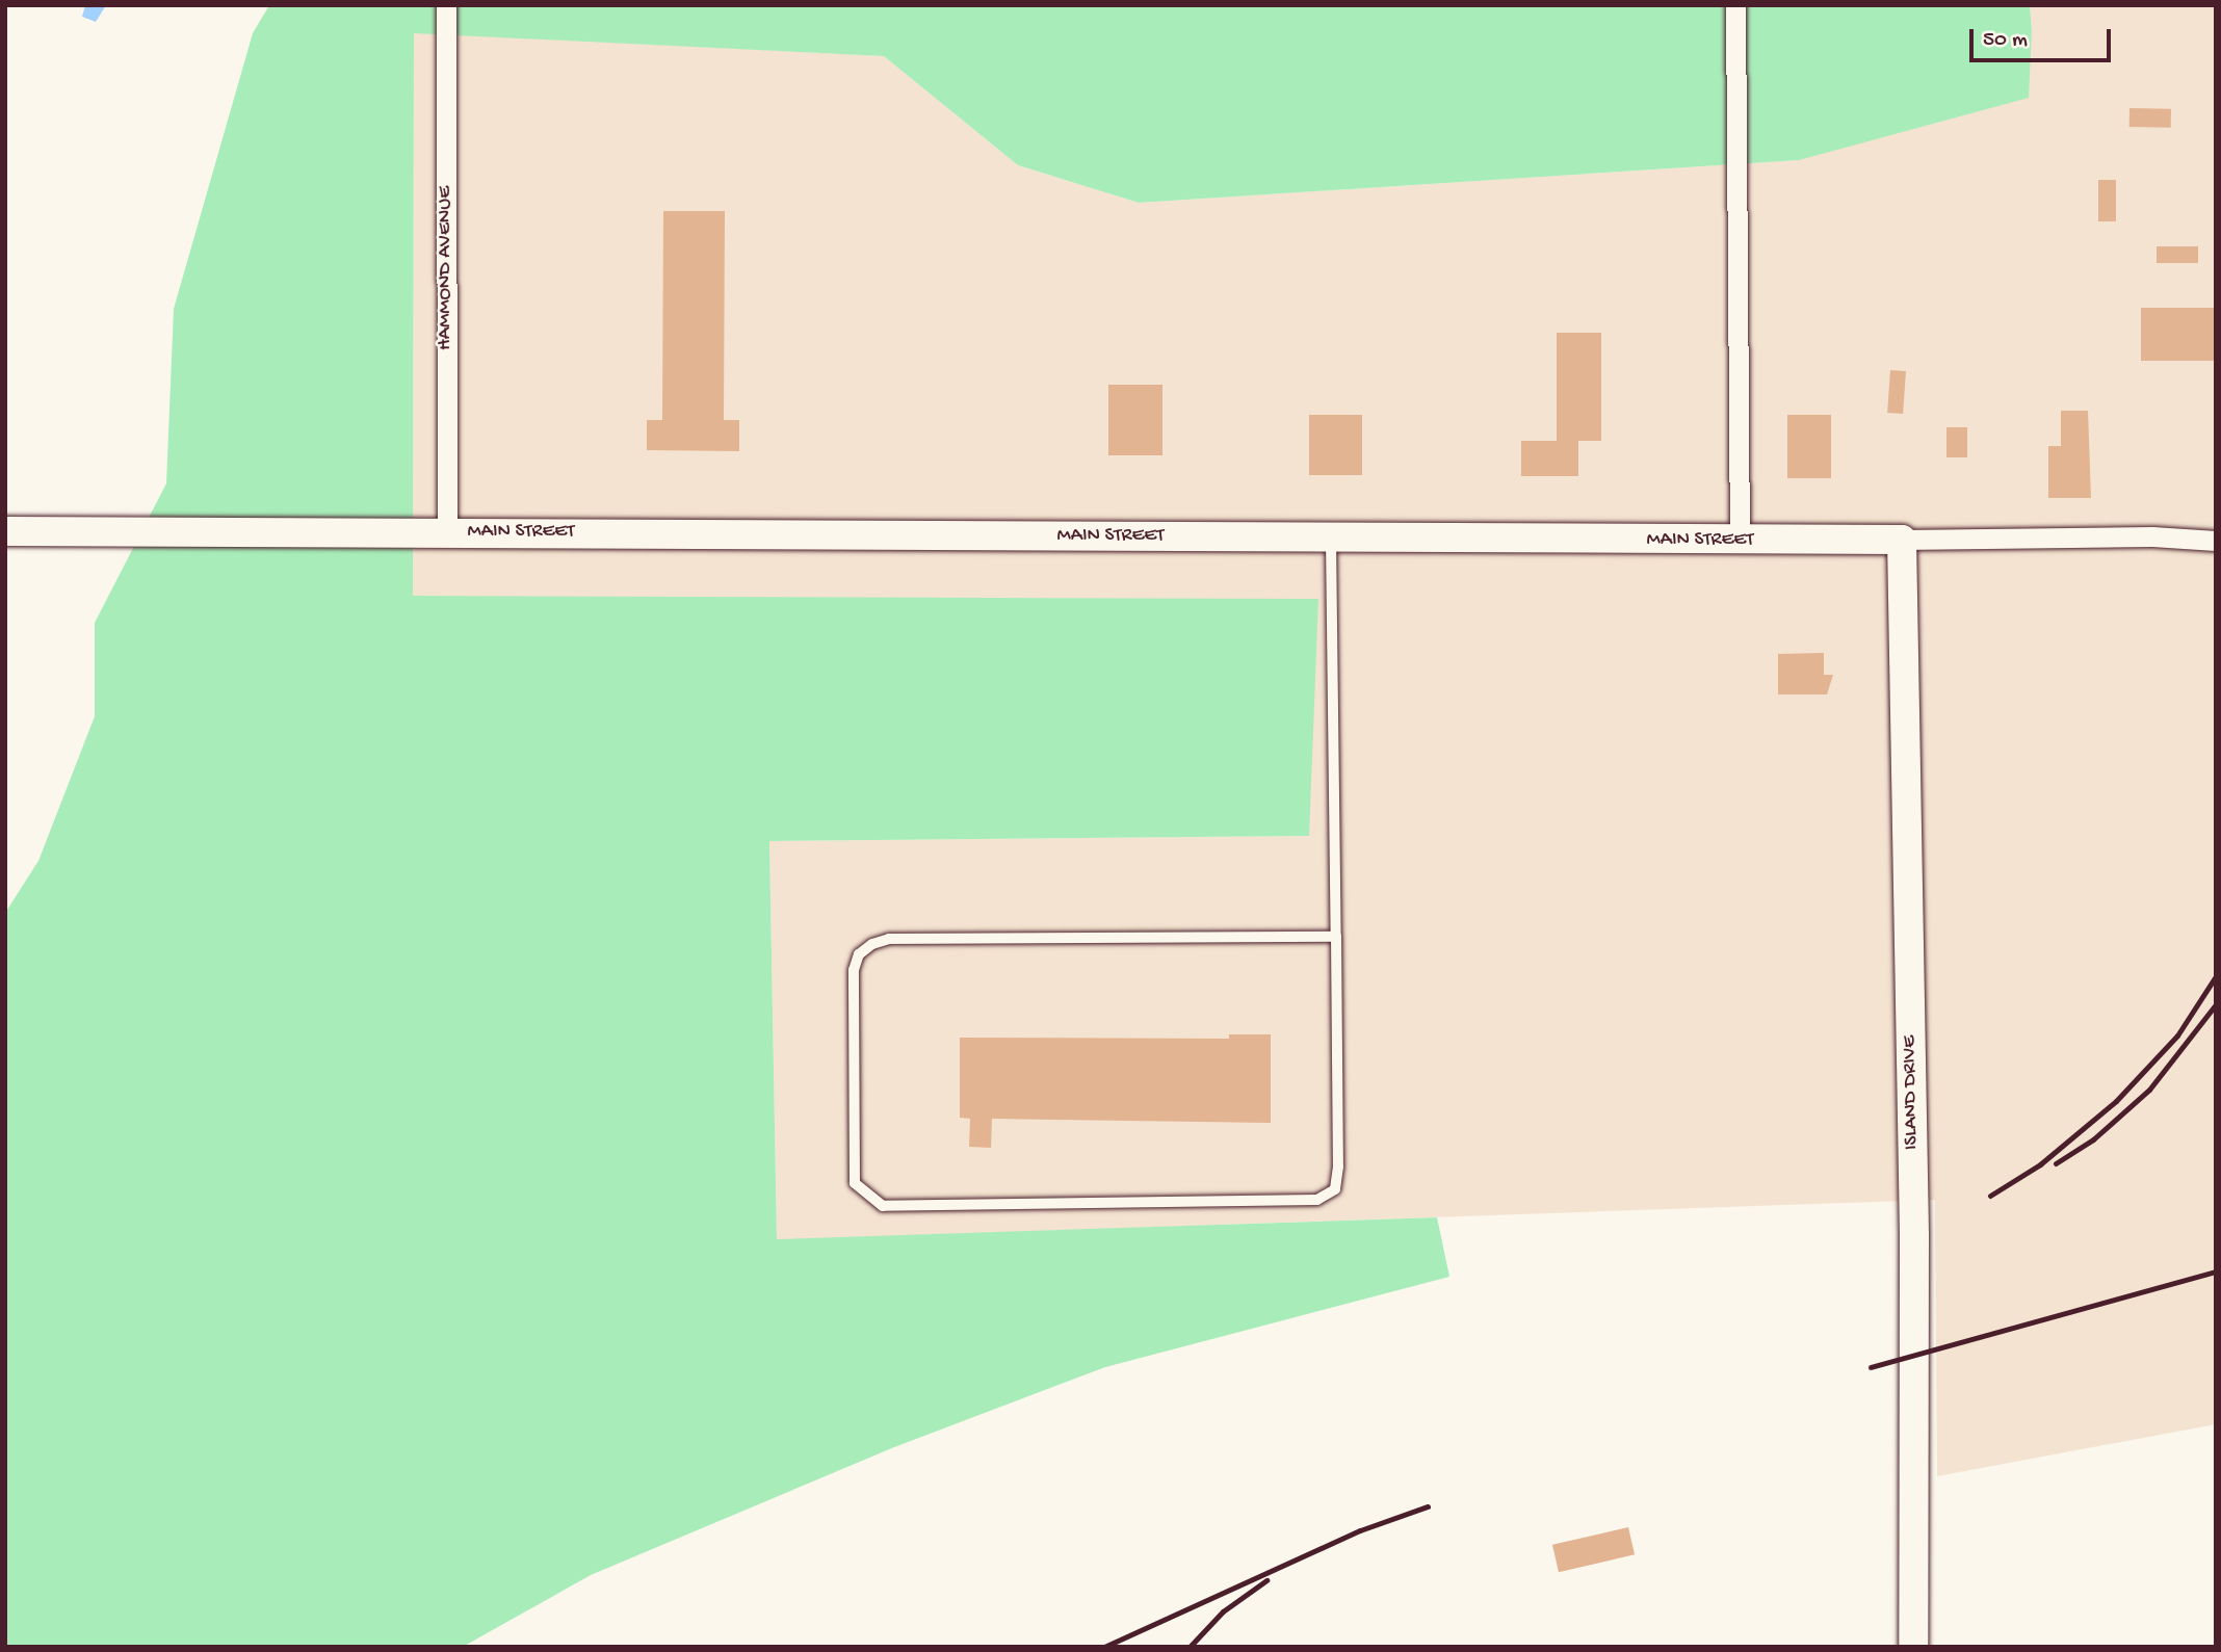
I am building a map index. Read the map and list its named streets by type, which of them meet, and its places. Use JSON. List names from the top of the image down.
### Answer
{
  "streets": {
    "street": ["HAMMOND AVENUE", "MAIN STREET", "ISLAND DRIVE"]
  },
  "crossings": [
    ["HAMMOND AVENUE", "MAIN STREET"],
    ["MAIN STREET", "ISLAND DRIVE"]
  ],
  "scale_bar": "50 m"
}
